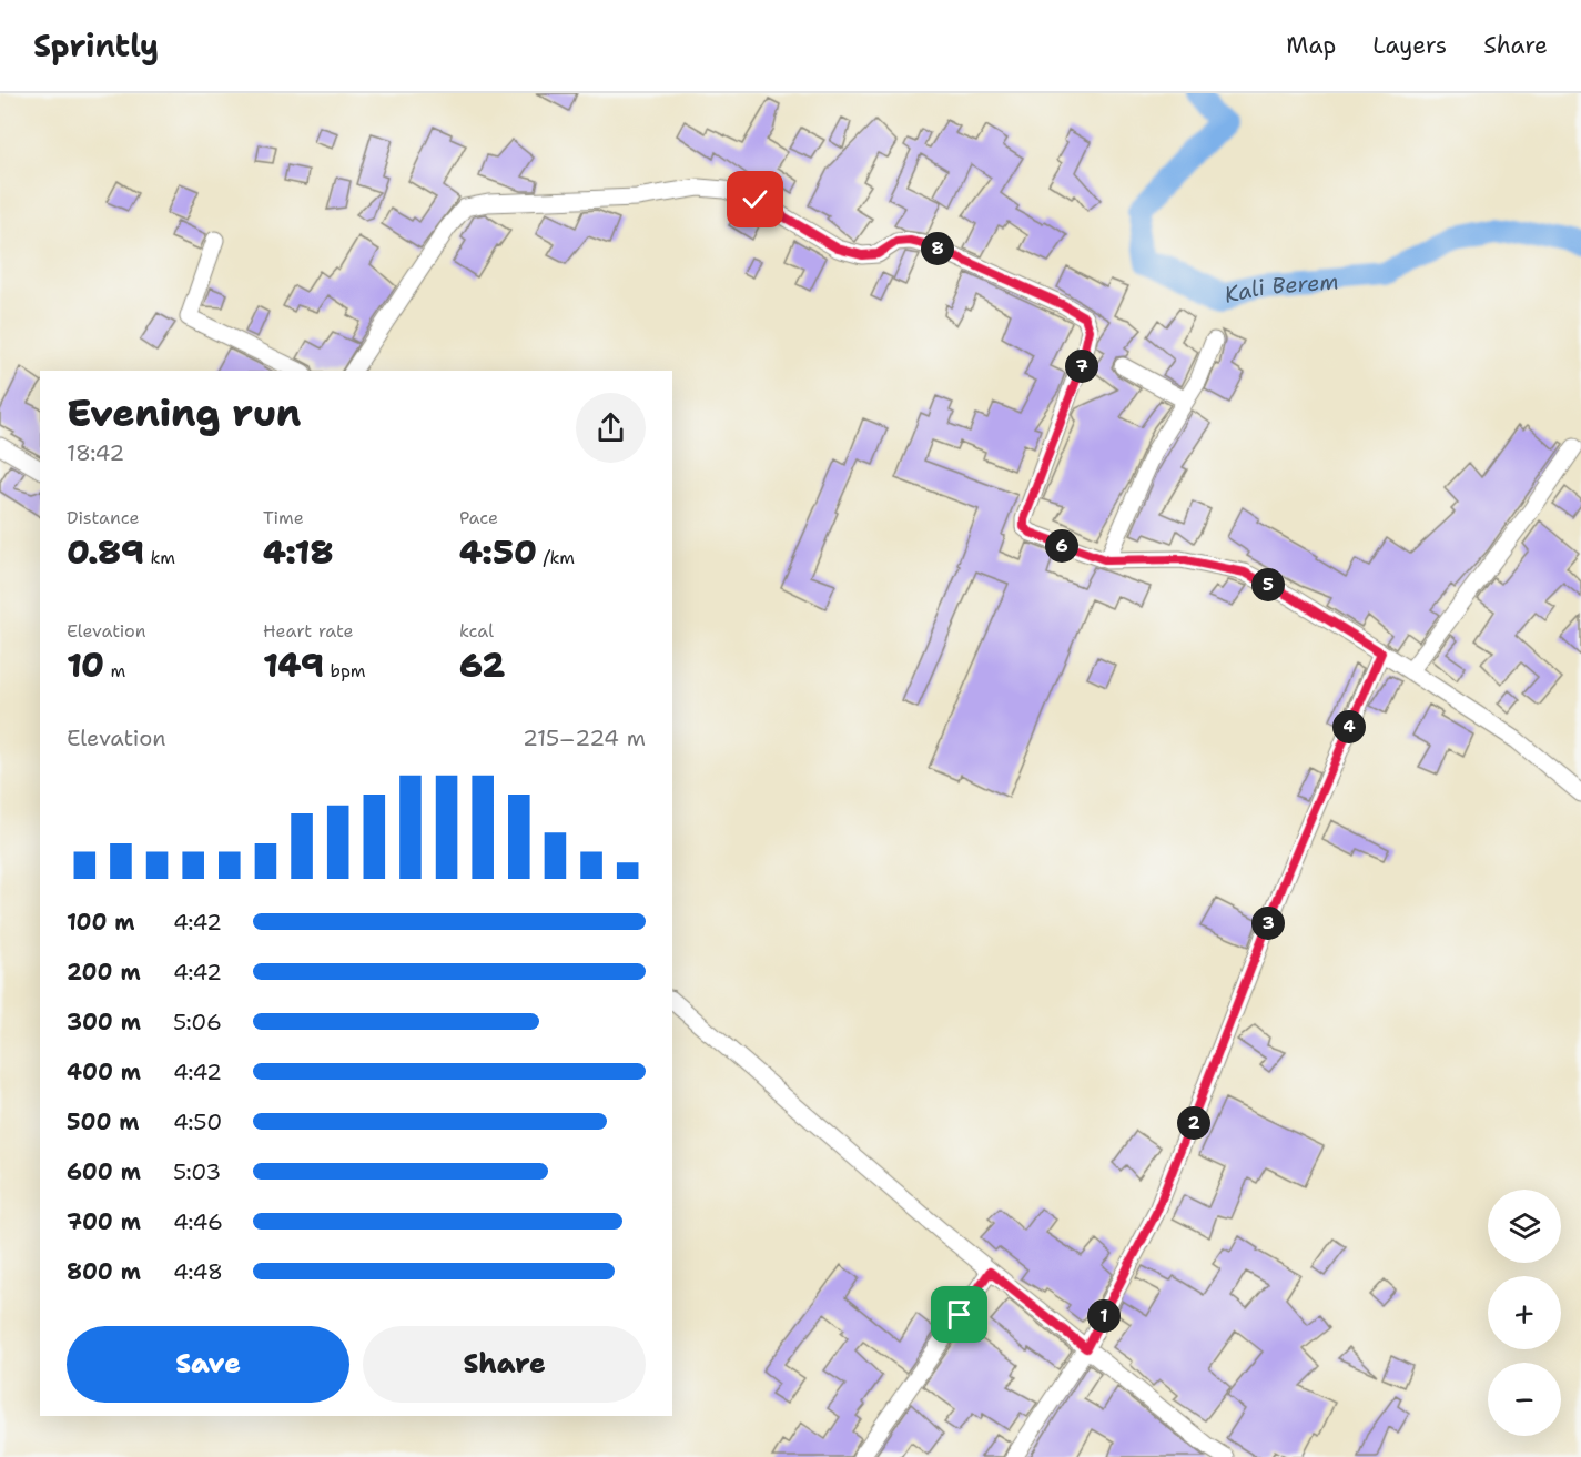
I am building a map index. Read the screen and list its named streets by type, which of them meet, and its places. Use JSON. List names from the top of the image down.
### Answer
{
  "water": ["Kali Berem"],
  "page": {
    "header": "Sprintly",
    "nav": ["Map", "Layers", "Share"],
    "pins": [
      "8",
      "7",
      "6",
      "5",
      "4",
      "3",
      "2",
      "1"
    ],
    "heading": ["Evening run", "18:42"],
    "stats": [
      ["Distance", "0.89 km"],
      ["Time", "4:18"],
      ["Pace", "4:50 /km"],
      ["Elevation", "10 m"],
      ["Heart rate", "149 bpm"],
      ["kcal", "62"]
    ],
    "chart": ["Elevation", "215–224 m"],
    "list": [
      {
        "name": "100 m",
        "note": "4:42"
      },
      {
        "name": "200 m",
        "note": "4:42"
      },
      {
        "name": "300 m",
        "note": "5:06"
      },
      {
        "name": "400 m",
        "note": "4:42"
      },
      {
        "name": "500 m",
        "note": "4:50"
      },
      {
        "name": "600 m",
        "note": "5:03"
      },
      {
        "name": "700 m",
        "note": "4:46"
      },
      {
        "name": "800 m",
        "note": "4:48"
      }
    ],
    "map_buttons": ["+", "−"],
    "buttons": ["Save", "Share"]
  }
}
